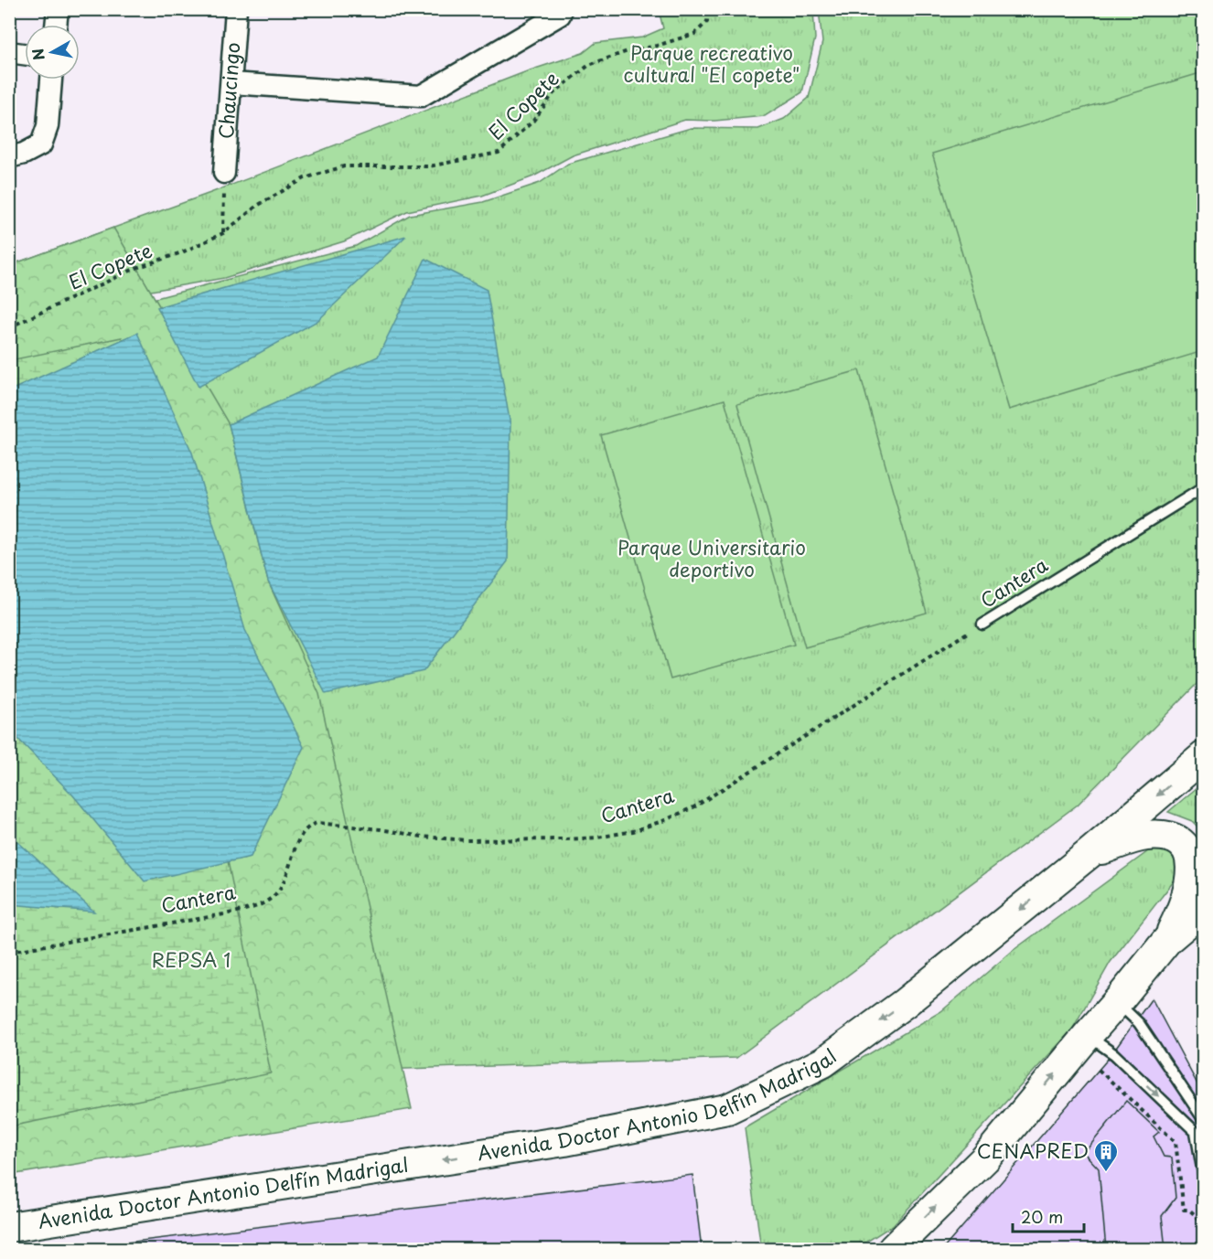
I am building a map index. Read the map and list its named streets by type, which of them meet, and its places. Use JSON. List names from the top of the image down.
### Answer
{
  "streets": {
    "main road": ["Avenida Doctor Antonio Delfín Madrigal"],
    "street": ["Chaucingo"],
    "lane": ["Cantera"],
    "path": ["El Copete"]
  },
  "one_way": ["Avenida Doctor Antonio Delfín Madrigal"],
  "parks": ["Parque recreativo cultural \"El copete\"", "Parque Universitario deportivo", "REPSA 1"],
  "places": {
    "building": ["CENAPRED"]
  },
  "scale_bar": "20 m",
  "north": "left"
}
